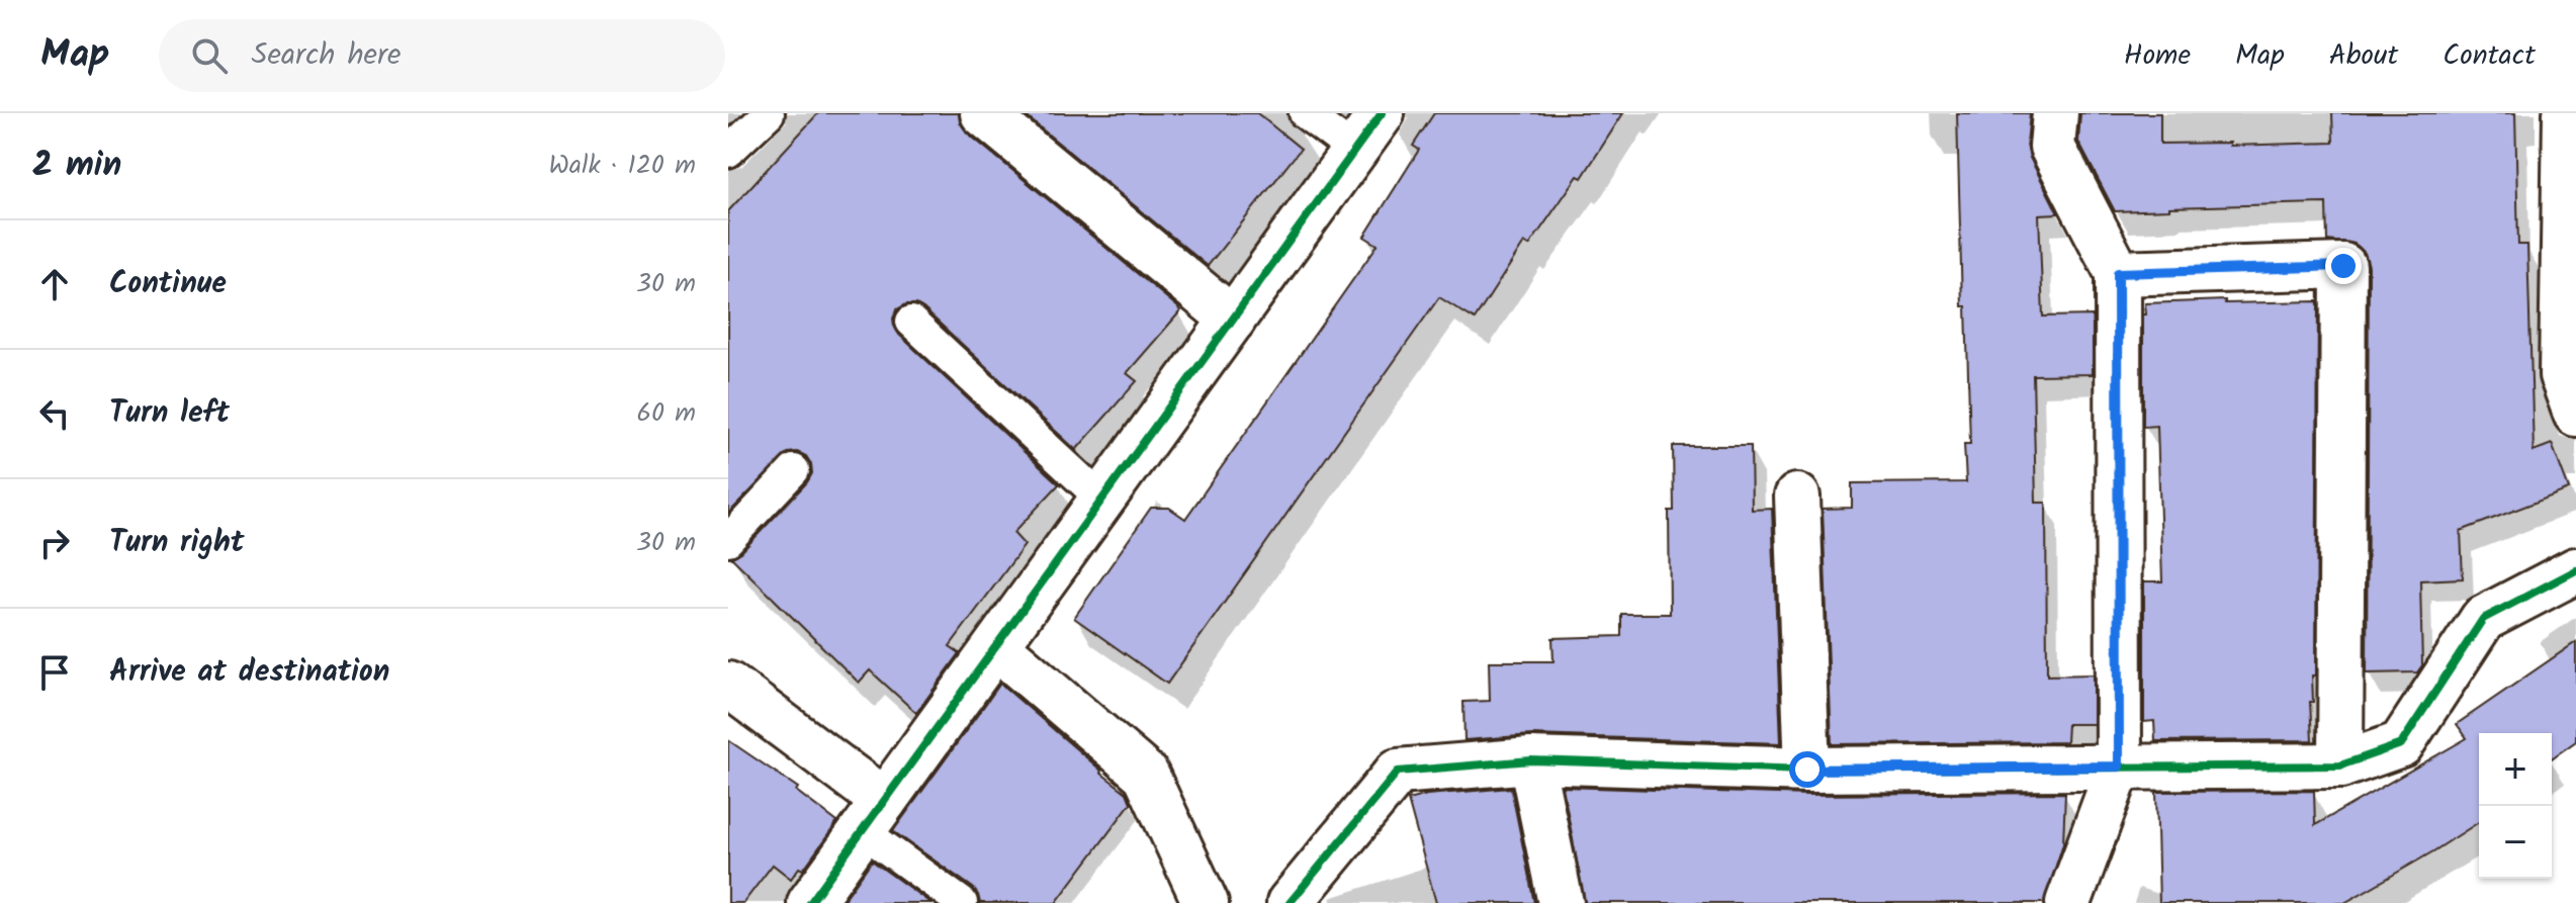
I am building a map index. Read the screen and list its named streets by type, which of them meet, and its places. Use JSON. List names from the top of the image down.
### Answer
{
  "page": {
    "header": "Map",
    "search": "Search here",
    "nav": [
      "Home",
      "Map",
      "About",
      "Contact"
    ],
    "heading": ["2 min", "Walk · 120 m"],
    "list": [
      ["Continue", "30 m"],
      ["Turn left", "60 m"],
      ["Turn right", "30 m"],
      "Arrive at destination"
    ],
    "map_buttons": ["+", "−"]
  }
}
